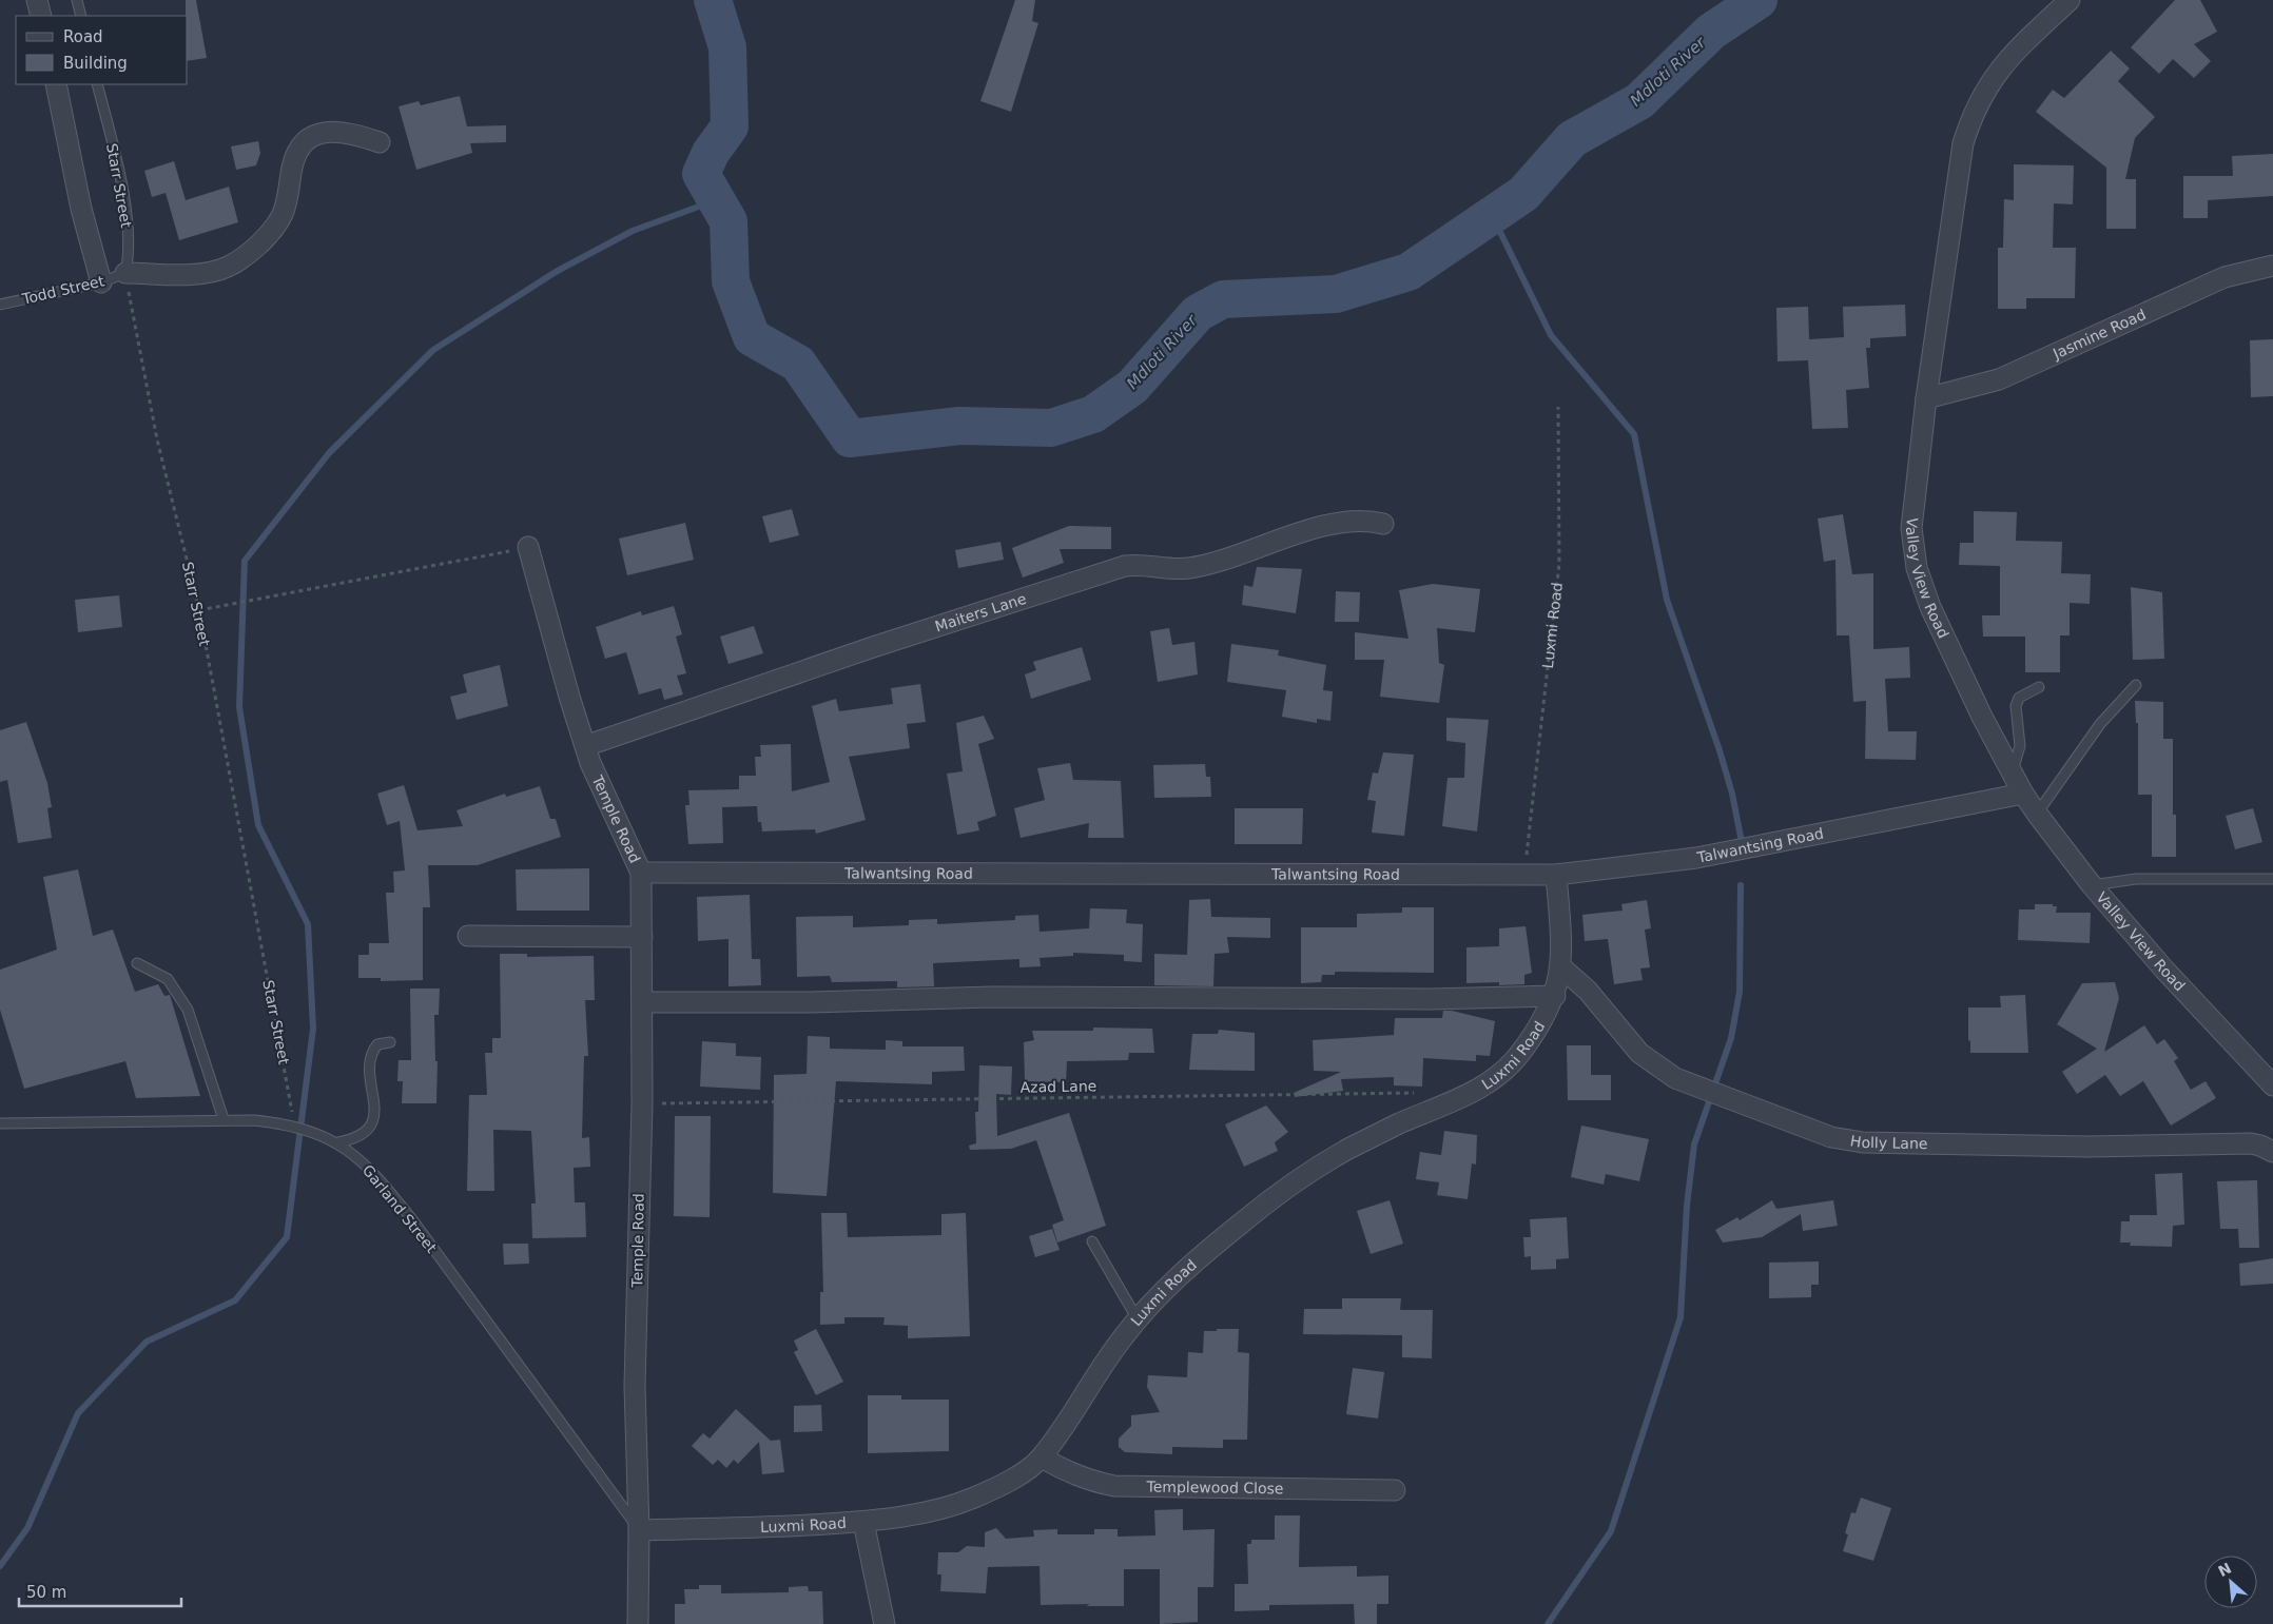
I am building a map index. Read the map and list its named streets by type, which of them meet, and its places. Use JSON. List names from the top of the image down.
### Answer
{
  "streets": {
    "street": [
      "Jasmine Road",
      "Valley View Road",
      "Maiters Lane",
      "Luxmi Road",
      "Temple Road",
      "Talwantsing Road",
      "Holly Lane",
      "Templewood Close"
    ],
    "lane": ["Starr Street", "Todd Street", "Garland Street"],
    "path": ["Azad Lane"]
  },
  "crossings": [
    ["Starr Street", "Todd Street"],
    ["Starr Street", "Garland Street"],
    ["Jasmine Road", "Valley View Road"],
    ["Valley View Road", "Talwantsing Road"],
    ["Maiters Lane", "Temple Road"],
    ["Luxmi Road", "Temple Road"],
    ["Luxmi Road", "Talwantsing Road"],
    ["Luxmi Road", "Holly Lane"],
    ["Luxmi Road", "Garland Street"],
    ["Luxmi Road", "Templewood Close"],
    ["Temple Road", "Talwantsing Road"],
    ["Temple Road", "Azad Lane"],
    ["Temple Road", "Garland Street"]
  ],
  "water": ["Mdloti River"],
  "legend": ["Road", "Building"],
  "scale_bar": "50 m",
  "north": "top left"
}
